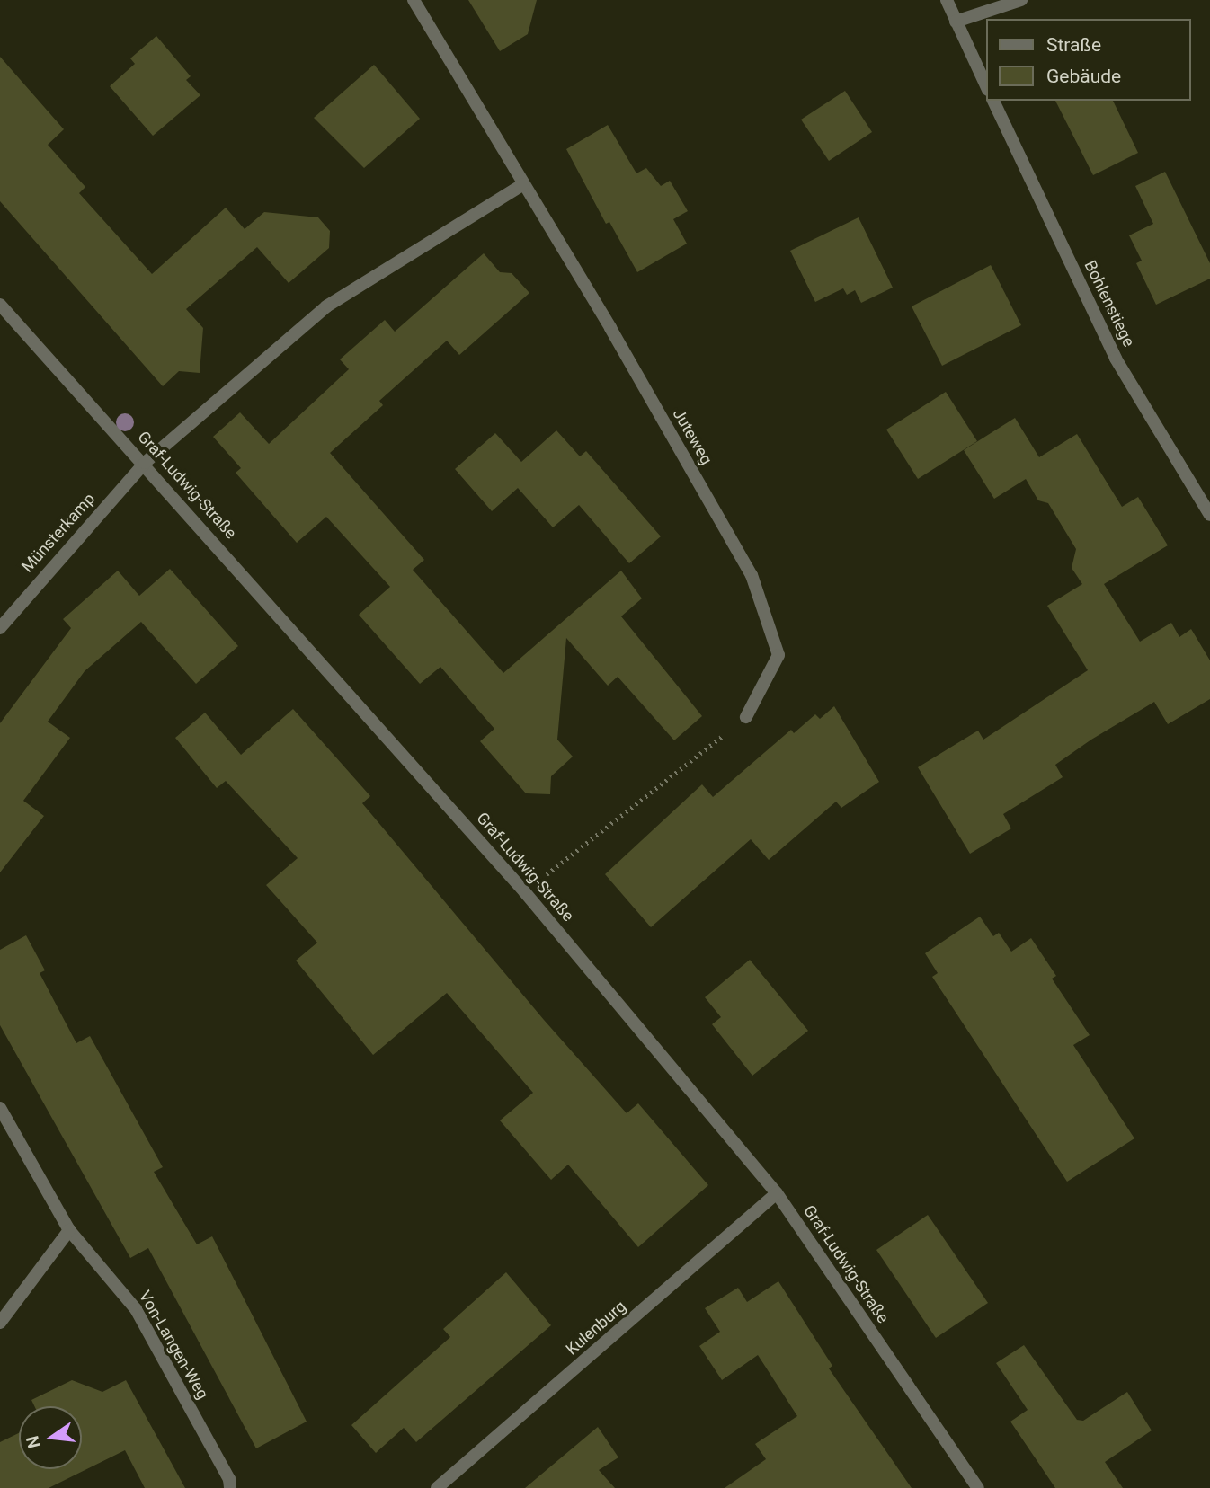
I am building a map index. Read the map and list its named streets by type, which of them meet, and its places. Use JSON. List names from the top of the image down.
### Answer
{
  "streets": {
    "street": [
      "Bohlenstiege",
      "Juteweg",
      "Graf-Ludwig-Straße",
      "Münsterkamp",
      "Kulenburg",
      "Von-Langen-Weg"
    ]
  },
  "crossings": [
    ["Graf-Ludwig-Straße", "Münsterkamp"],
    ["Graf-Ludwig-Straße", "Kulenburg"]
  ],
  "legend": ["Straße", "Gebäude"],
  "north": "left"
}
